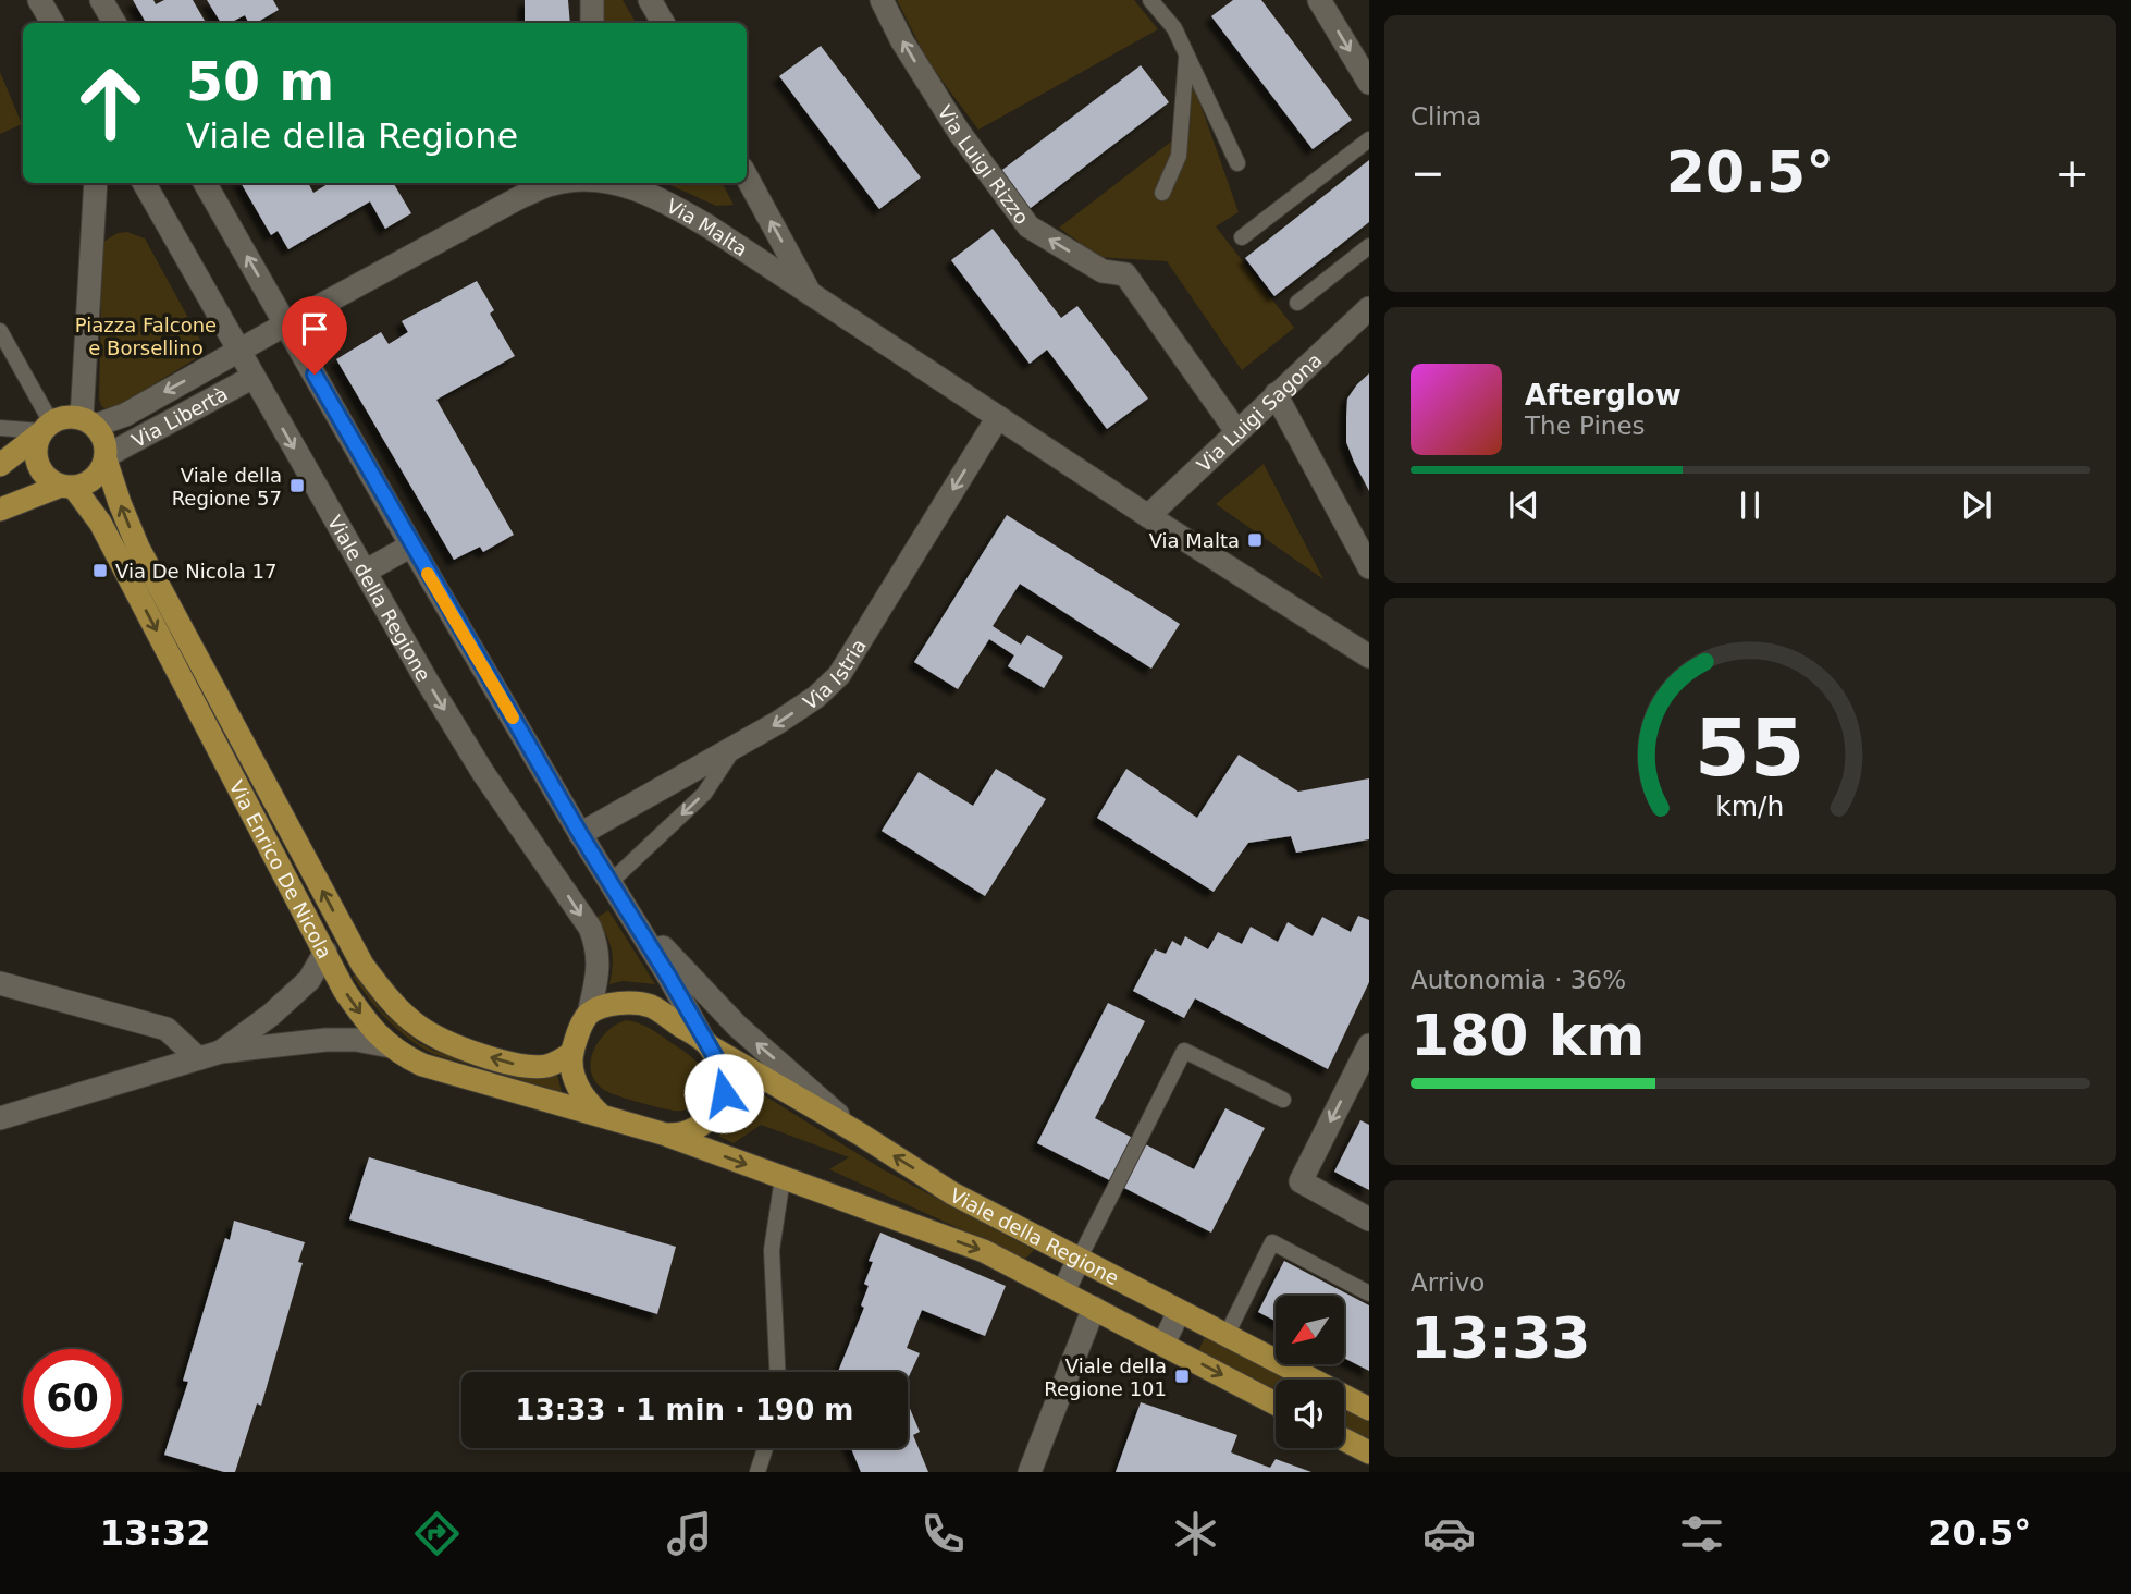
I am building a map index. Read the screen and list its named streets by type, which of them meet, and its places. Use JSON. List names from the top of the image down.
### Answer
{
  "streets": {
    "main road": ["Viale della Regione", "Via Enrico De Nicola"],
    "street": [
      "Via Luigi Rizzo",
      "Via Malta",
      "Via Luigi Sagona",
      "Via Libertà",
      "Via Istria"
    ]
  },
  "crossings": [
    ["Via Luigi Rizzo", "Via Luigi Sagona"],
    ["Via Malta", "Via Luigi Sagona"],
    ["Via Malta", "Via Libertà"],
    ["Via Malta", "Via Istria"],
    ["Via Libertà", "Viale della Regione"],
    ["Via Libertà", "Via Enrico De Nicola"],
    ["Viale della Regione", "Via Enrico De Nicola"]
  ],
  "one_way": ["Via Luigi Rizzo", "Via Istria"],
  "parks": ["Piazza Falcone e Borsellino"],
  "places": {
    "transit": [
      "Viale della Regione 57",
      "Via Malta",
      "Via De Nicola 17",
      "Viale della Regione 101"
    ]
  },
  "north": "bottom left",
  "page": {
    "tile": [
      "Clima",
      ["Autonomia · 36%", "180 km"],
      ["Arrivo", "13:33"]
    ],
    "turn": ["50 m", "Viale della Regione"],
    "heat": ["−", "20.5°", "+"],
    "song": ["Afterglow", "The Pines"],
    "limit": "60",
    "trip": "13:33 · 1 min · 190 m",
    "tabs": ["13:32", "20.5°"],
    "gauge": ["55", "km/h"]
  }
}
